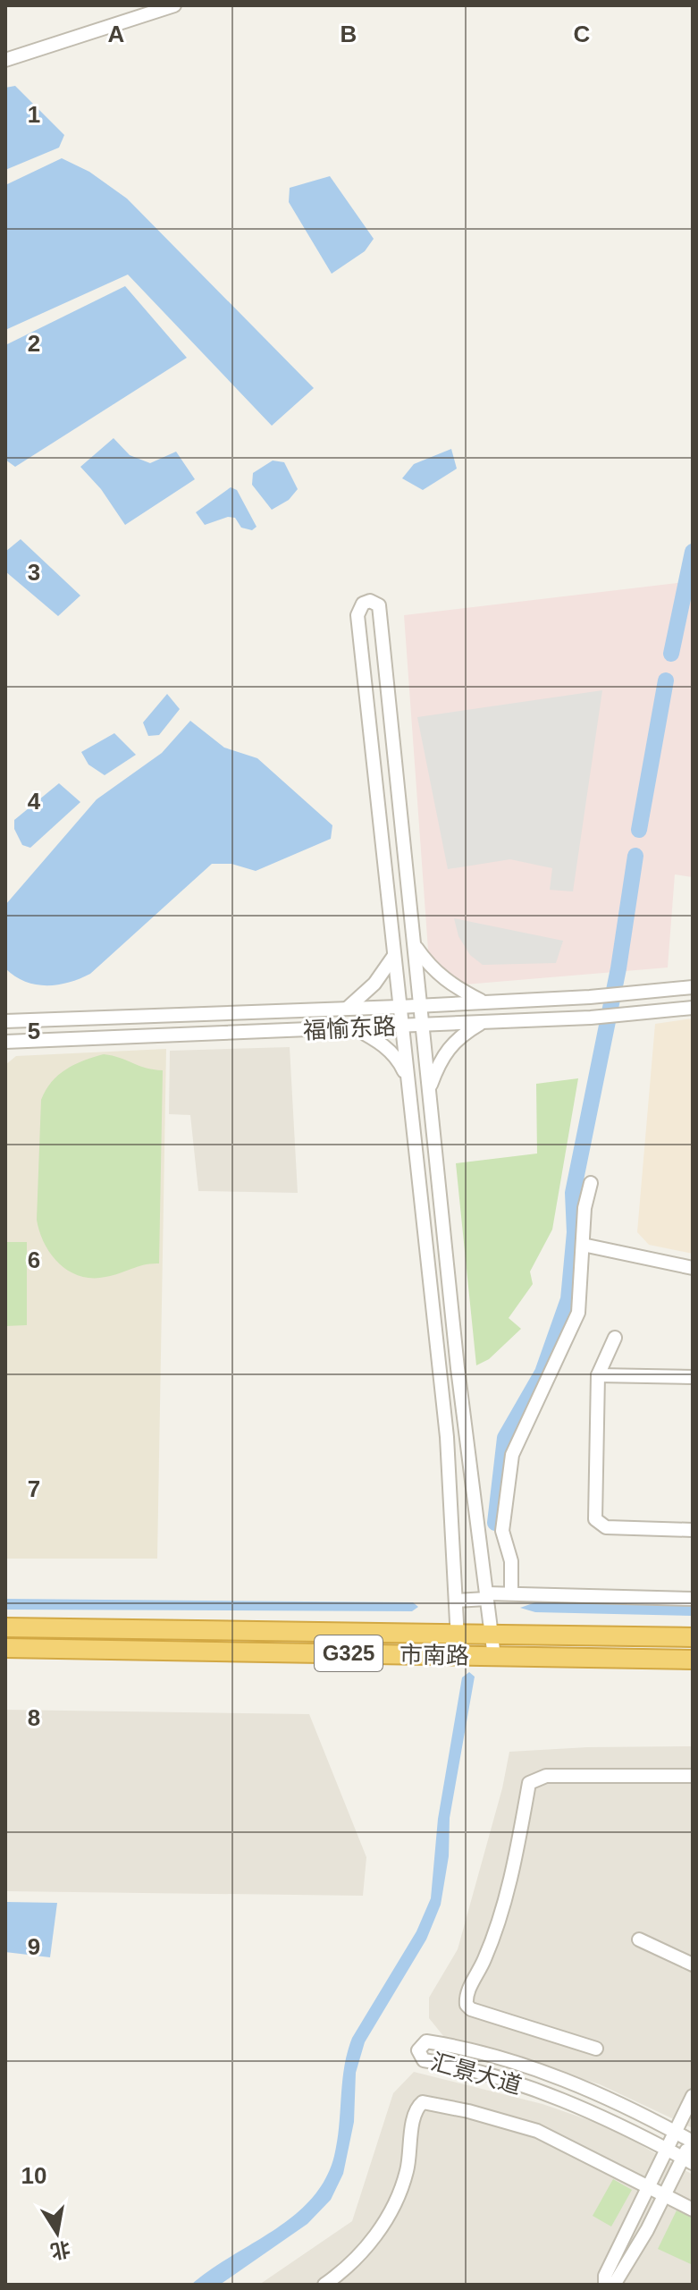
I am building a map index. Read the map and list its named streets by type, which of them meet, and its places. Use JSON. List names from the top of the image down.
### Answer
{
  "streets": {
    "highway": ["G325", "市南路"],
    "street": ["福愉东路", "汇景大道"]
  },
  "north": "bottom",
  "grid": {
    "columns": ["A", "B", "C"],
    "rows": [
      "1",
      "2",
      "3",
      "4",
      "5",
      "6",
      "7",
      "8",
      "9",
      "10"
    ]
  }
}
